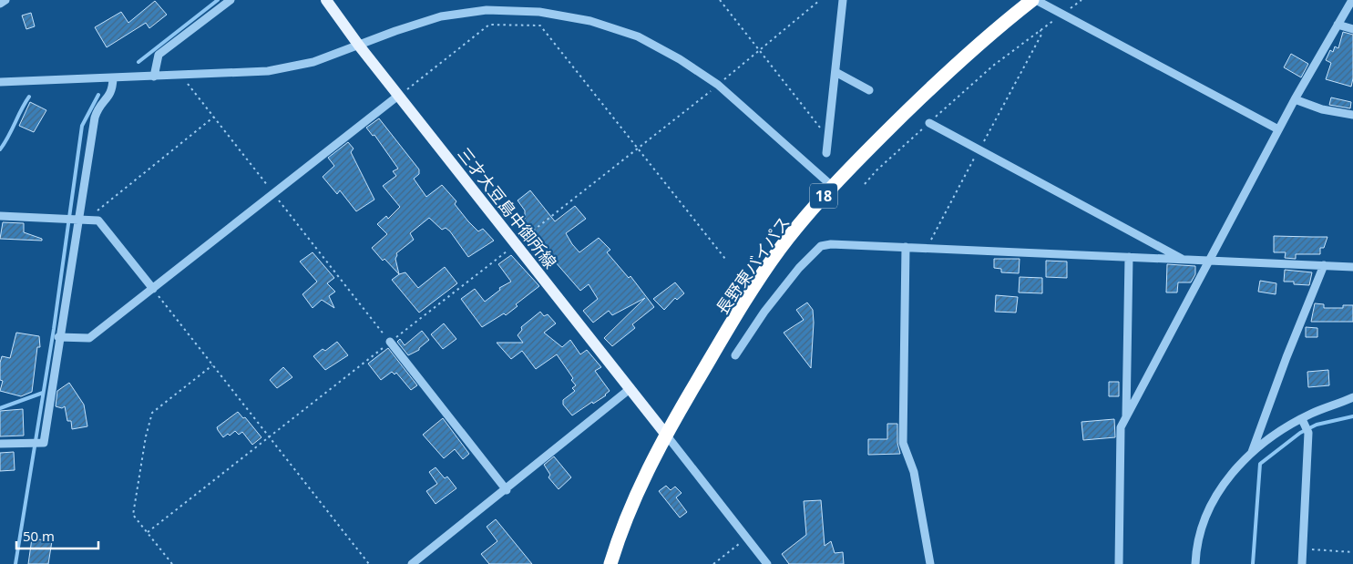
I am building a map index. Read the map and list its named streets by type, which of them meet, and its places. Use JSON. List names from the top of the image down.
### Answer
{
  "streets": {
    "highway": ["18", "長野東バイパス"],
    "main road": ["三才大豆島中御所線"]
  },
  "crossings": [
    ["三才大豆島中御所線", "長野東バイパス"]
  ],
  "scale_bar": "50 m"
}
